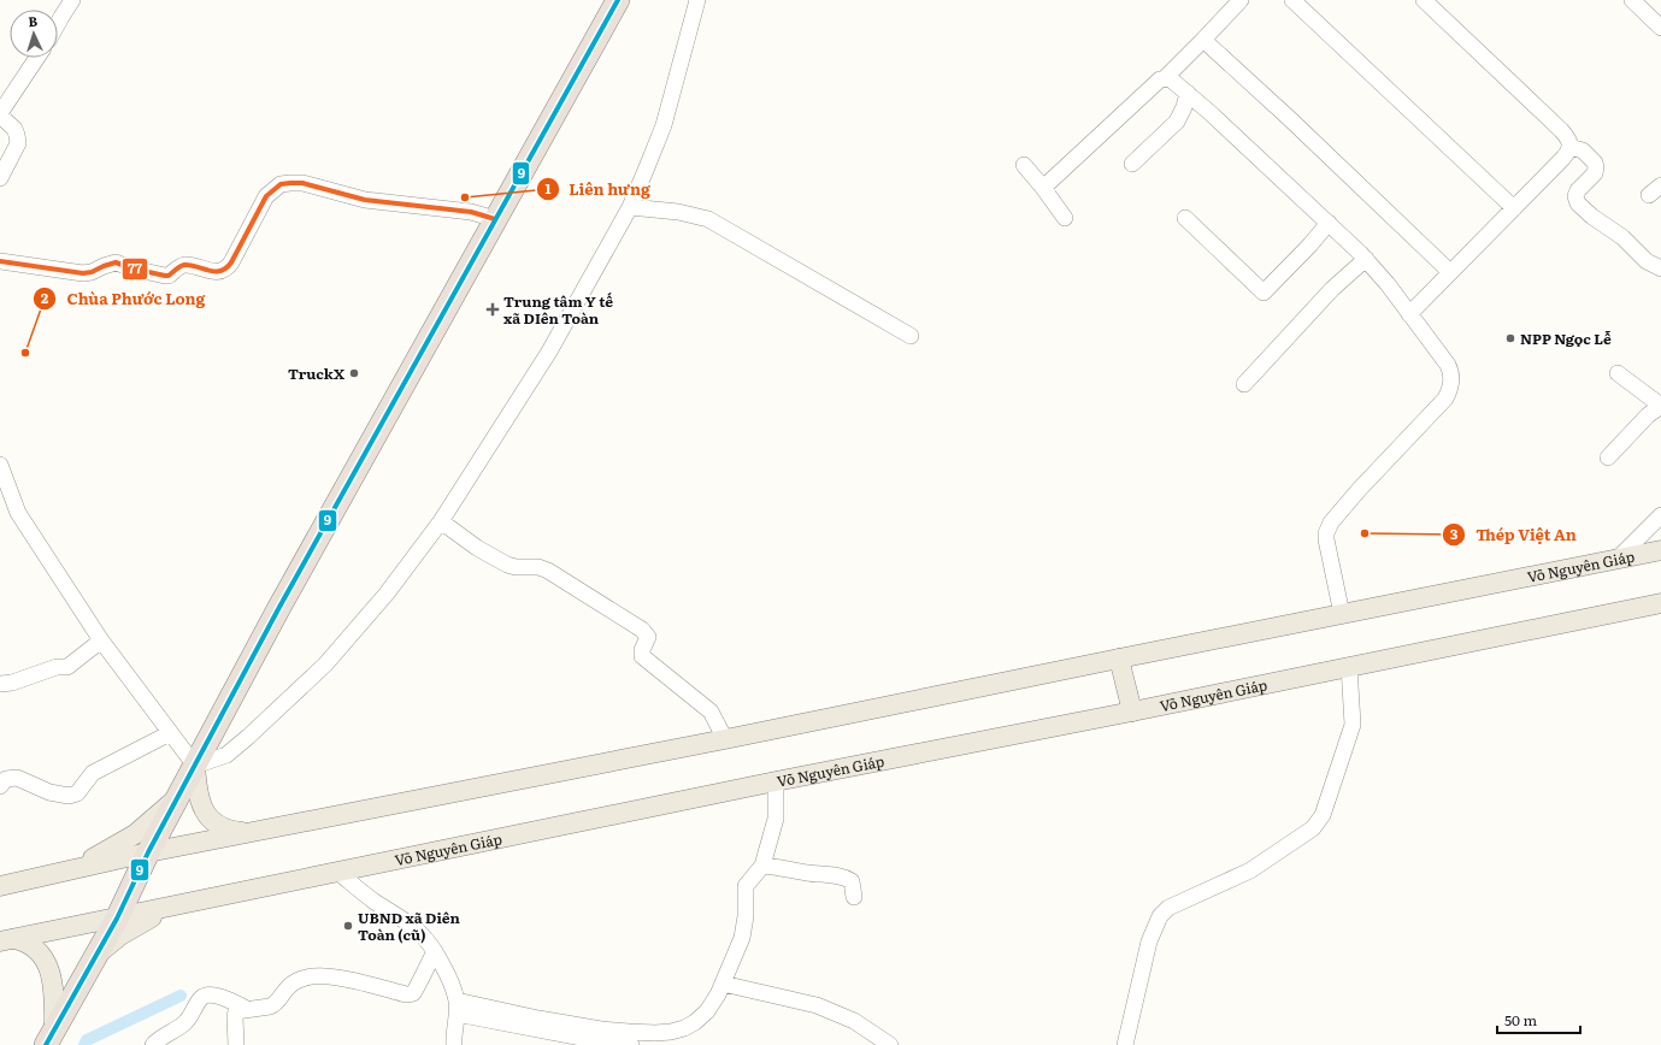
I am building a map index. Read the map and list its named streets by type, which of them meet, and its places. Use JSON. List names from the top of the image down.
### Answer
{
  "streets": {
    "main road": ["Võ Nguyên Giáp"]
  },
  "places": {
    "other": [
      "Liên hưng",
      "NPP Ngọc Lễ",
      "Chùa Phước Long",
      "TruckX",
      "Thép Việt An",
      "UBND xã Diên Toàn (cũ)"
    ],
    "health": ["Trung tâm Y tế xã DIên Toàn"]
  },
  "lines": ["transit line 9", "transit line 77"],
  "scale_bar": "50 m",
  "north": "top"
}
